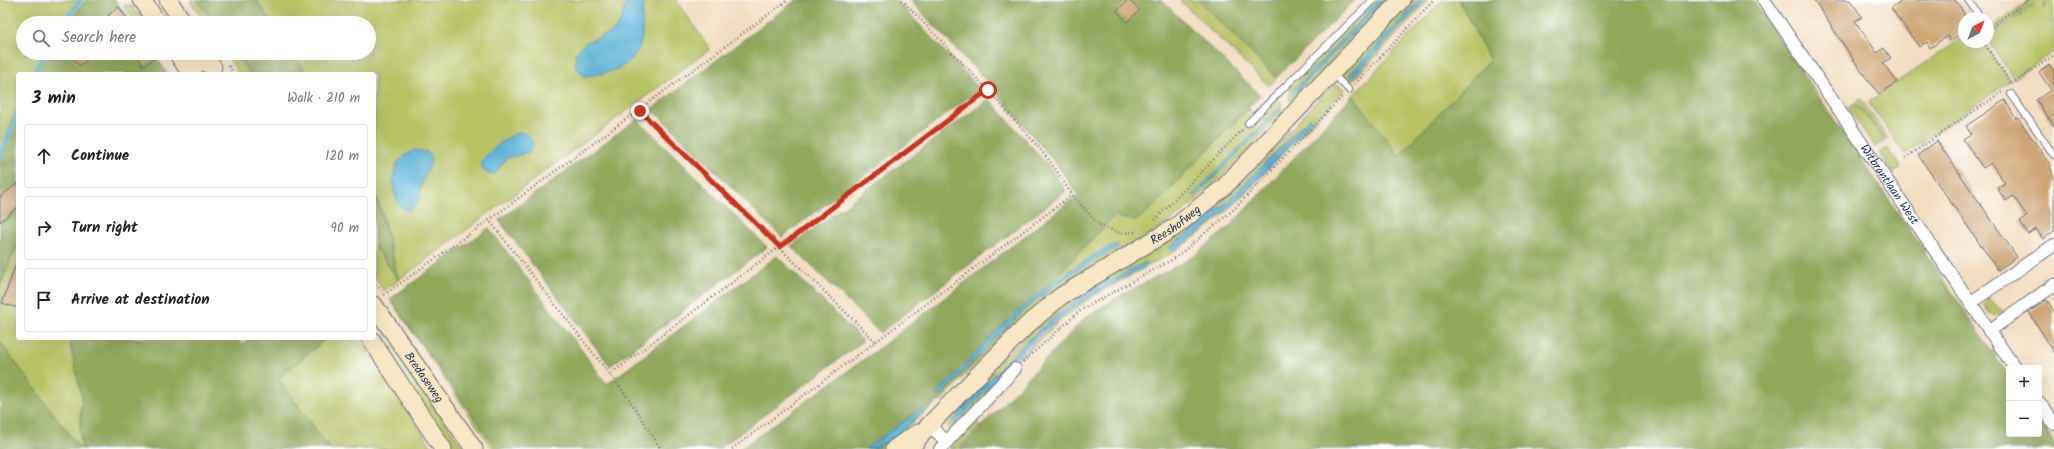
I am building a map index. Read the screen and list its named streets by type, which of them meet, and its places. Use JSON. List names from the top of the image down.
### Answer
{
  "streets": {
    "street": ["Witbrantlaan West", "Reeshofweg", "Bredaseweg"]
  },
  "north": "top right",
  "page": {
    "search": "Search here",
    "heading": ["3 min", "Walk · 210 m"],
    "list": [
      ["Continue", "120 m"],
      ["Turn right", "90 m"],
      "Arrive at destination"
    ],
    "map_buttons": ["+", "−"]
  }
}
